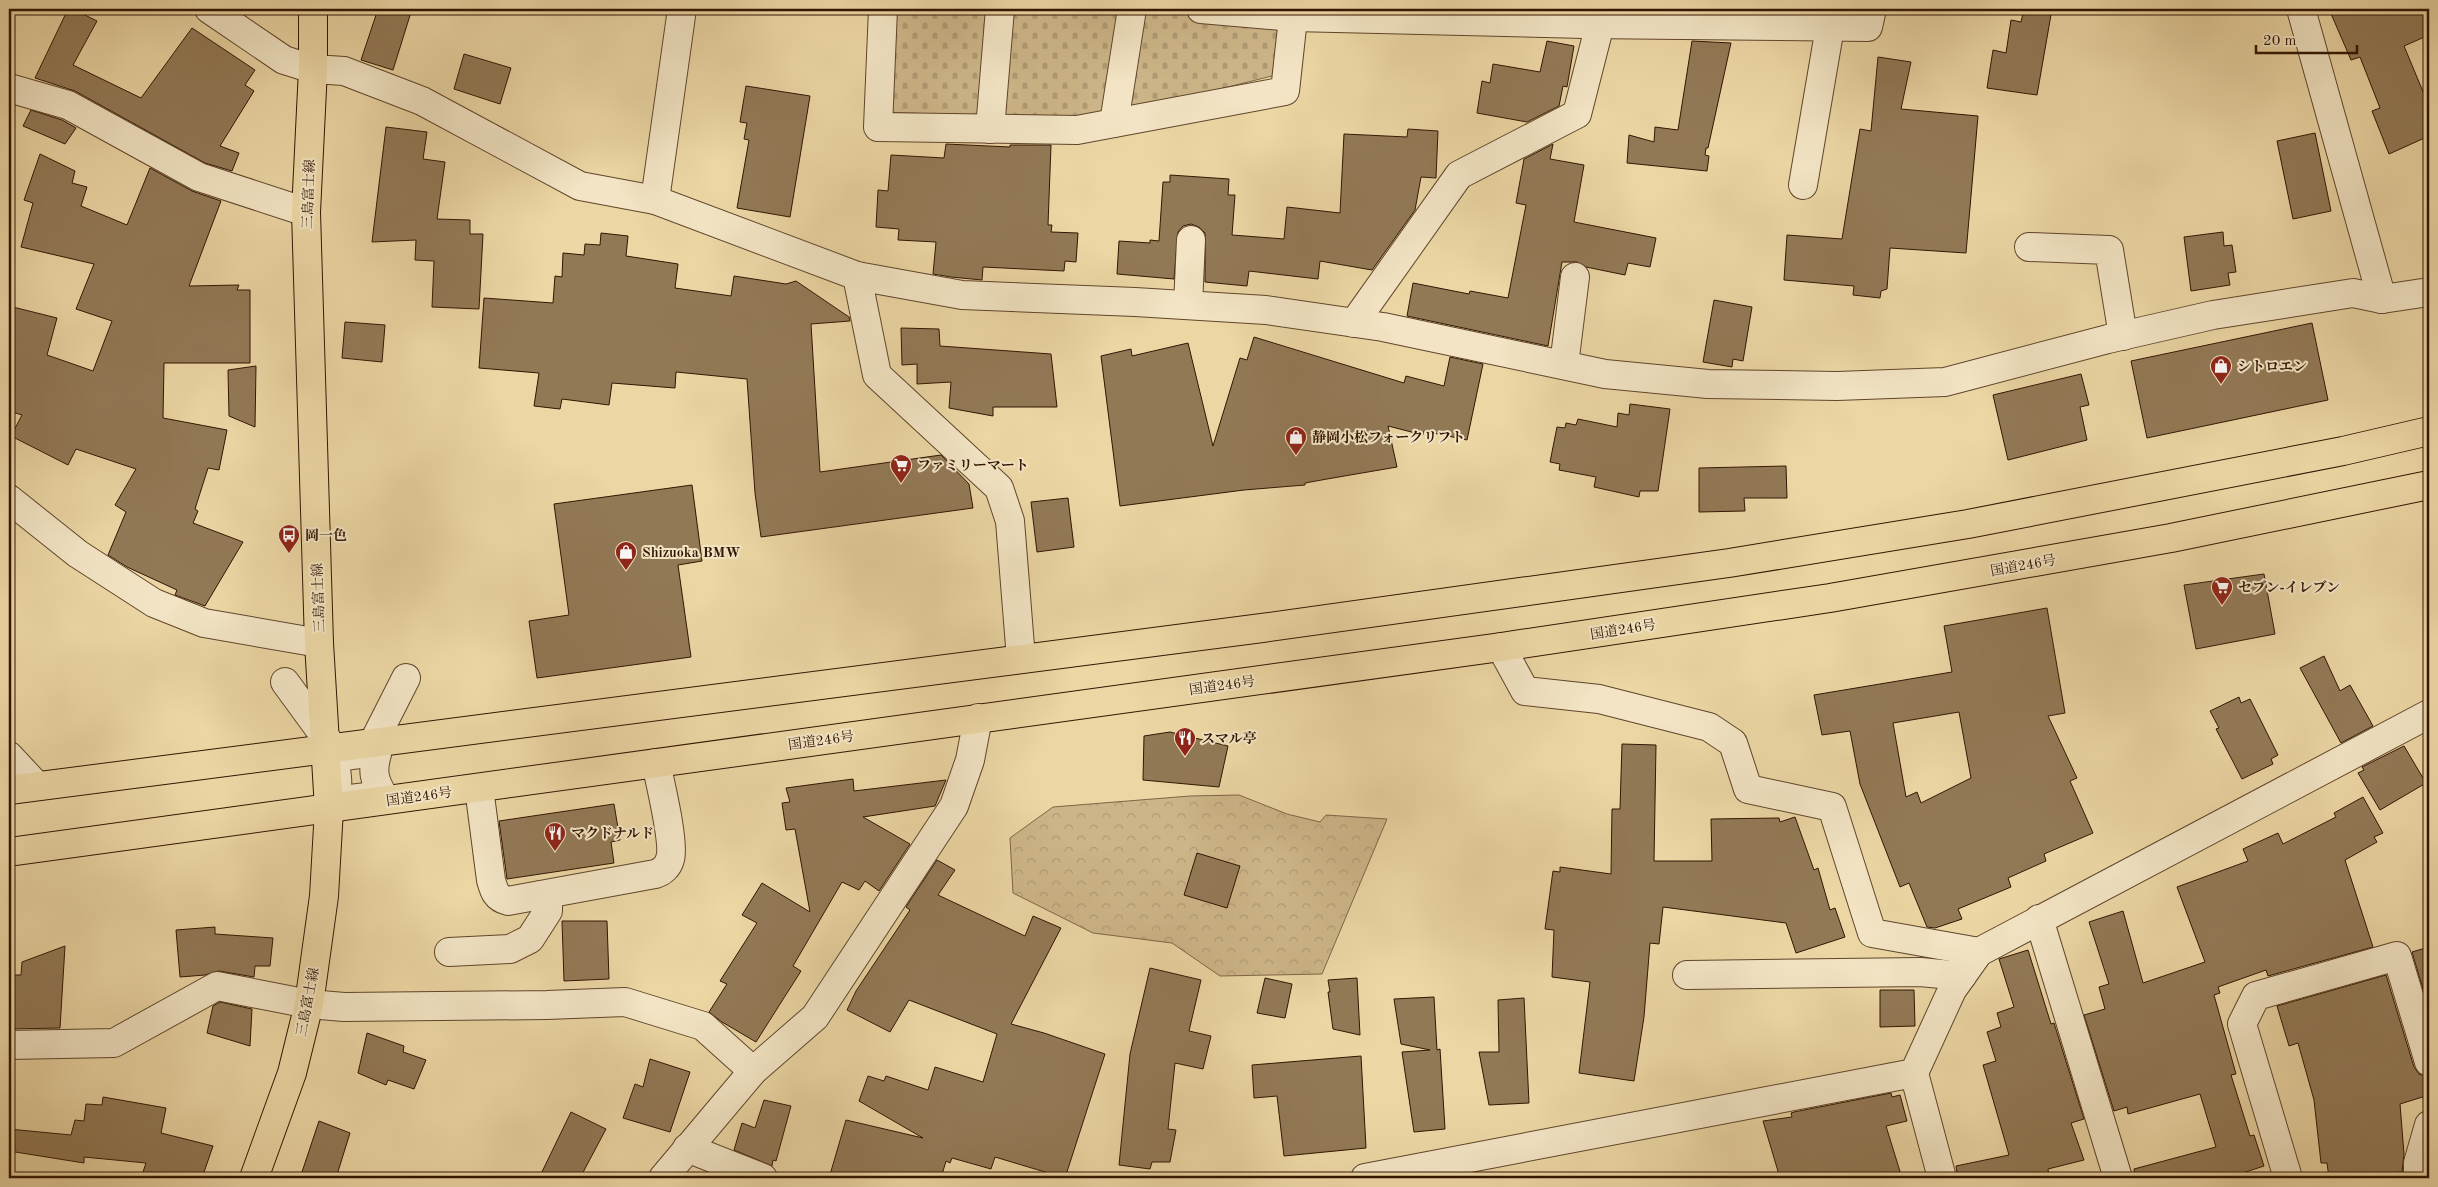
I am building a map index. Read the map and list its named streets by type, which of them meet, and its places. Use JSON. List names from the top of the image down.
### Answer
{
  "streets": {
    "main road": ["三島富士線", "国道246号"]
  },
  "crossings": [
    ["三島富士線", "国道246号"]
  ],
  "places": {
    "shop": ["シトロエン", "静岡小松フォークリフト", "Shizuoka BMW"],
    "supermarket": ["ファミリーマート", "セブン-イレブン"],
    "bus stop": ["岡一色"],
    "restaurant": ["スマル亭", "マクドナルド"]
  },
  "scale_bar": "20 m"
}
